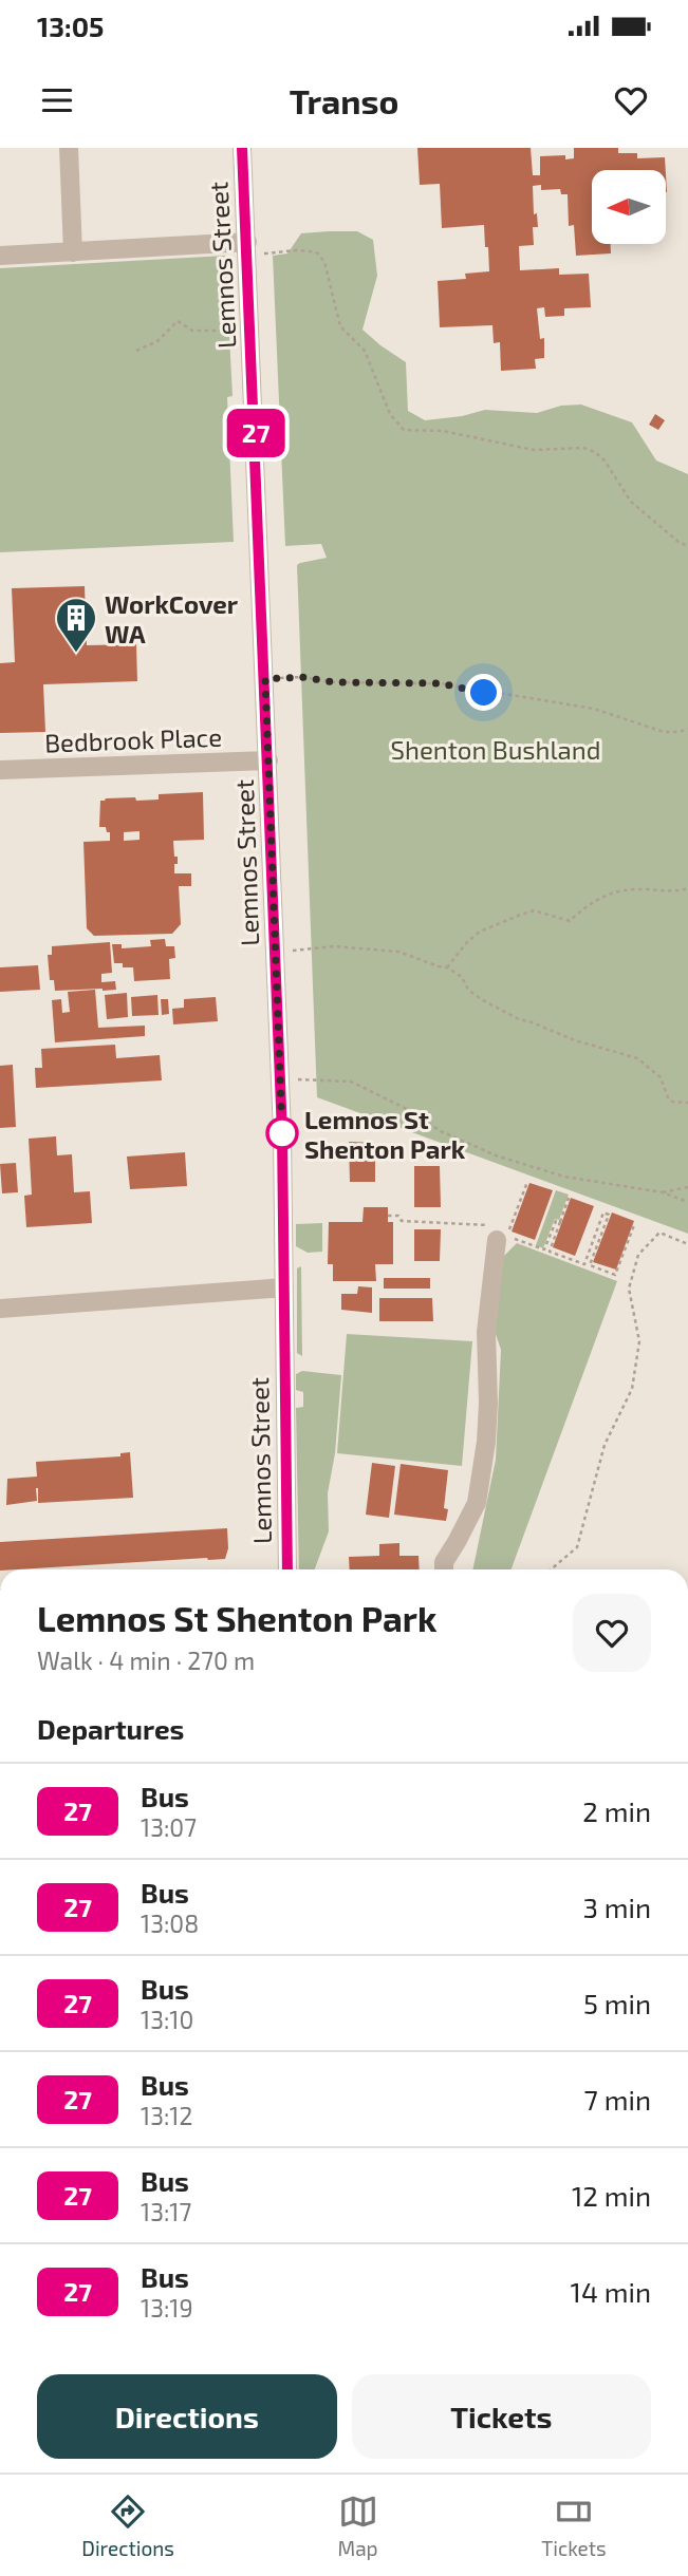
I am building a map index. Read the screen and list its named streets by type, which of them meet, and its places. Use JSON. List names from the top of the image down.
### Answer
{
  "streets": {
    "street": ["Lemnos Street", "Bedbrook Place"]
  },
  "crossings": [
    ["Lemnos Street", "Bedbrook Place"]
  ],
  "parks": ["Shenton Bushland"],
  "places": {
    "building": ["WorkCover WA"],
    "other": ["Lemnos St Shenton Park"]
  },
  "lines": ["bus line 27"],
  "north": "left",
  "page": {
    "status": "13:05",
    "header": "Transo",
    "on_map": "27",
    "heading": [
      ["Lemnos St Shenton Park", "Walk · 4 min · 270 m"],
      "Departures"
    ],
    "list": [
      {
        "mark": "27",
        "name": "Bus",
        "note": "13:07",
        "value": "2 min"
      },
      {
        "mark": "27",
        "name": "Bus",
        "note": "13:08",
        "value": "3 min"
      },
      {
        "mark": "27",
        "name": "Bus",
        "note": "13:10",
        "value": "5 min"
      },
      {
        "mark": "27",
        "name": "Bus",
        "note": "13:12",
        "value": "7 min"
      },
      {
        "mark": "27",
        "name": "Bus",
        "note": "13:17",
        "value": "12 min"
      },
      {
        "mark": "27",
        "name": "Bus",
        "note": "13:19",
        "value": "14 min"
      }
    ],
    "buttons": ["Directions", "Tickets"],
    "tabs": ["Directions", "Map", "Tickets"]
  }
}
